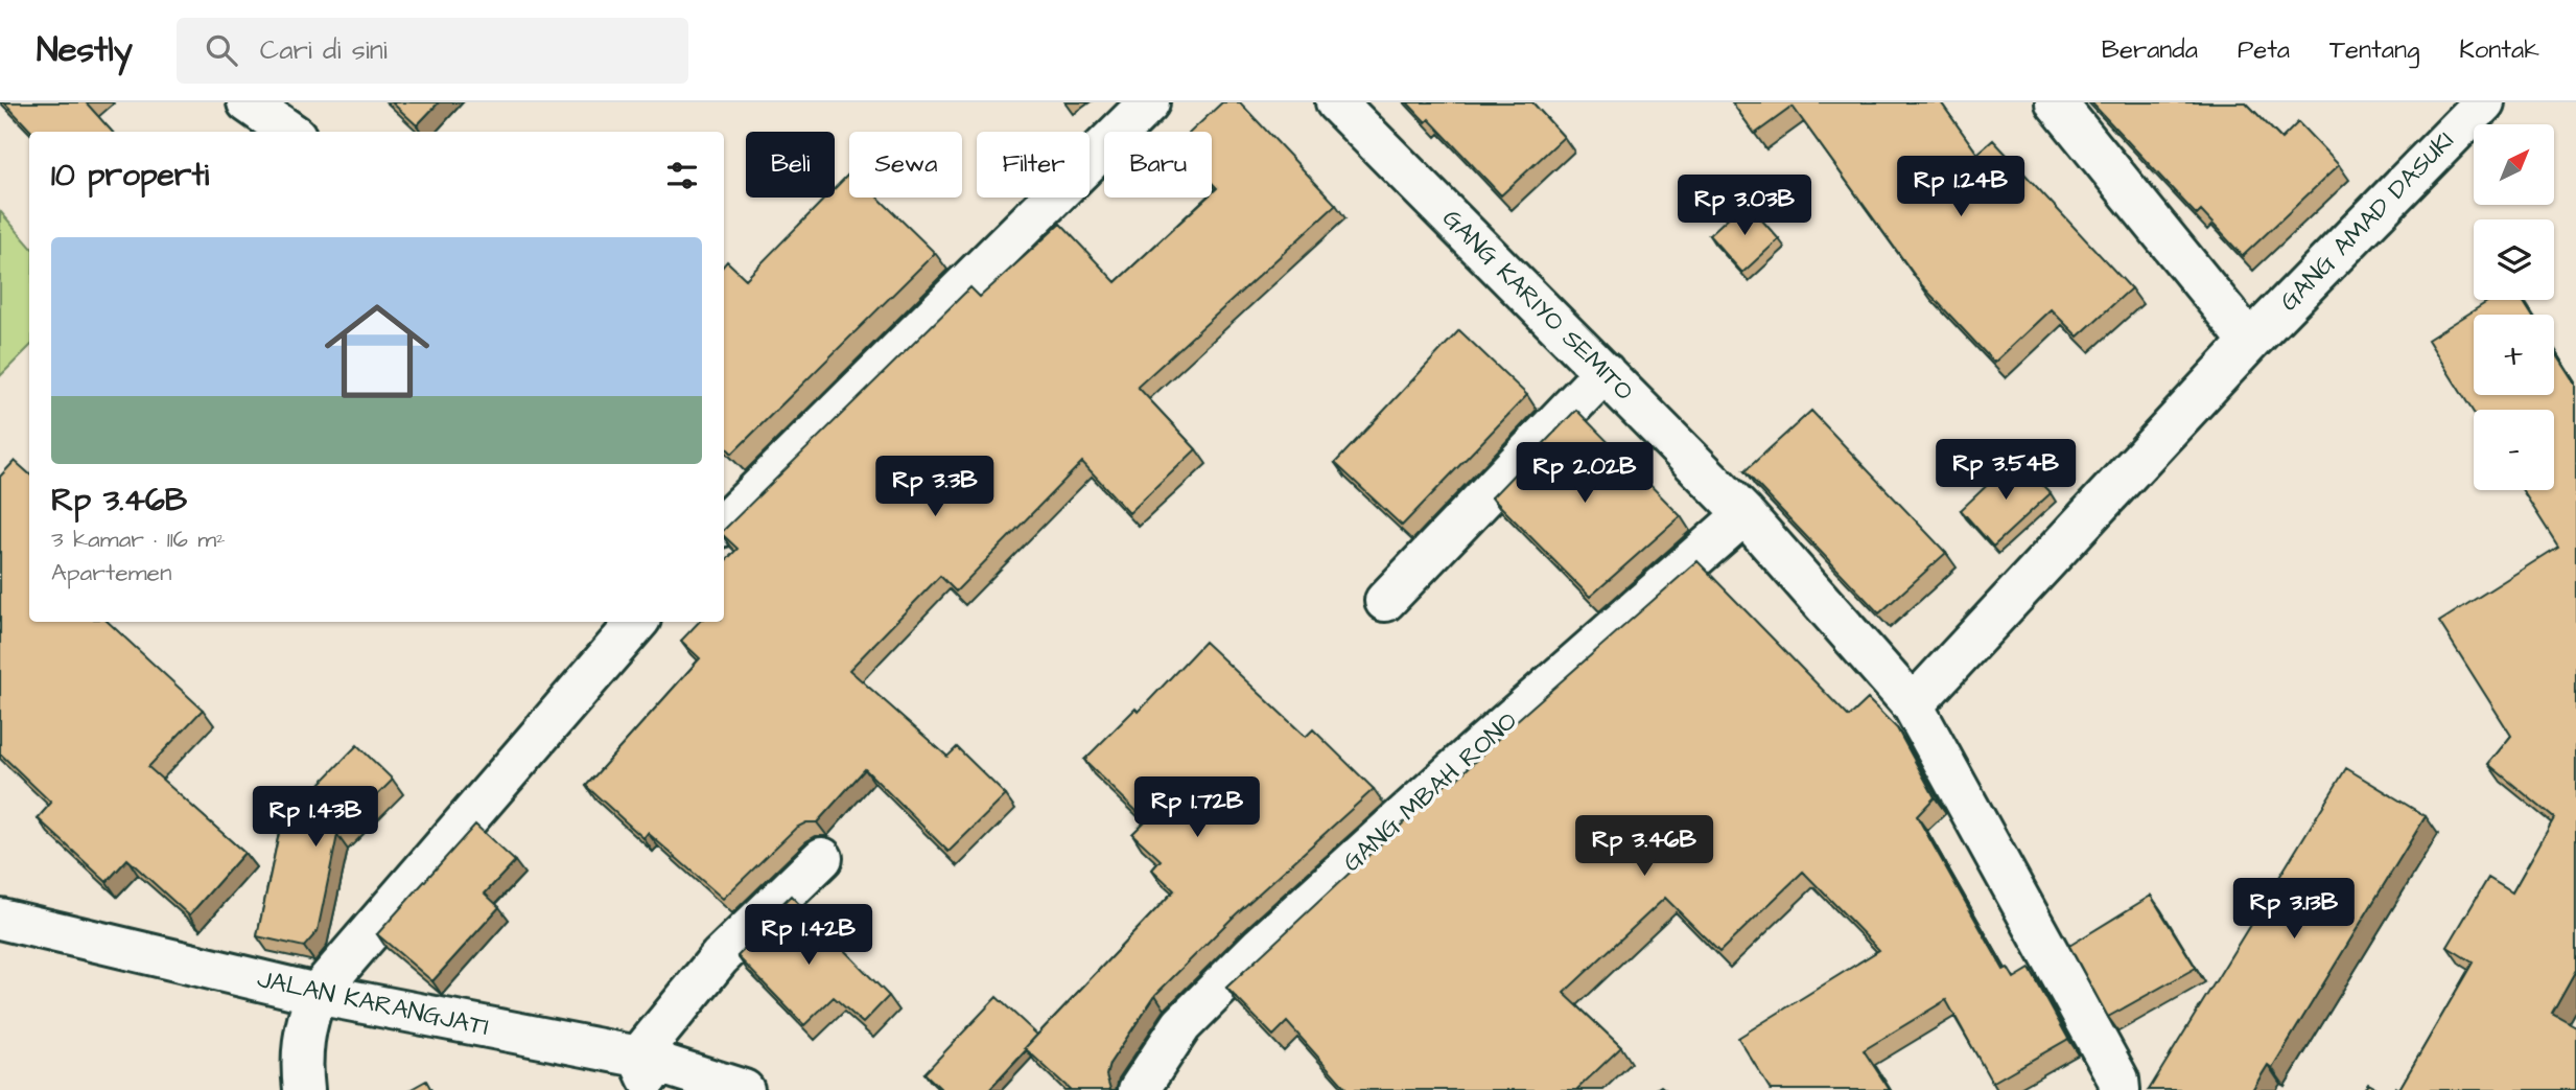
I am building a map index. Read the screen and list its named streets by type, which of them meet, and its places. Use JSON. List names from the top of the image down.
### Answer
{
  "streets": {
    "street": [
      "GANG AMAD DASUKI",
      "GANG KARIYO SEMITO",
      "GANG MBAH RONO",
      "JALAN KARANGJATI"
    ]
  },
  "crossings": [
    ["GANG AMAD DASUKI", "GANG KARIYO SEMITO"],
    ["GANG KARIYO SEMITO", "GANG MBAH RONO"]
  ],
  "north": "top right",
  "page": {
    "header": "Nestly",
    "search": "Cari di sini",
    "nav": [
      "Beranda",
      "Peta",
      "Tentang",
      "Kontak"
    ],
    "map_buttons": ["+", "−"],
    "chip": [
      "Beli",
      "Sewa",
      "Filter",
      "Baru"
    ],
    "heading": "10 properti",
    "price": [
      "Rp 1.24B",
      "Rp 3.03B",
      "Rp 3.54B",
      "Rp 2.02B",
      "Rp 3.3B",
      "Rp 1.72B",
      "Rp 1.43B",
      "Rp 3.46B",
      "Rp 3.13B",
      "Rp 1.42B"
    ],
    "list": [
      {
        "name": "Rp 3.46B",
        "note": "3 kamar · 116 m² · Apartemen"
      }
    ]
  }
}
